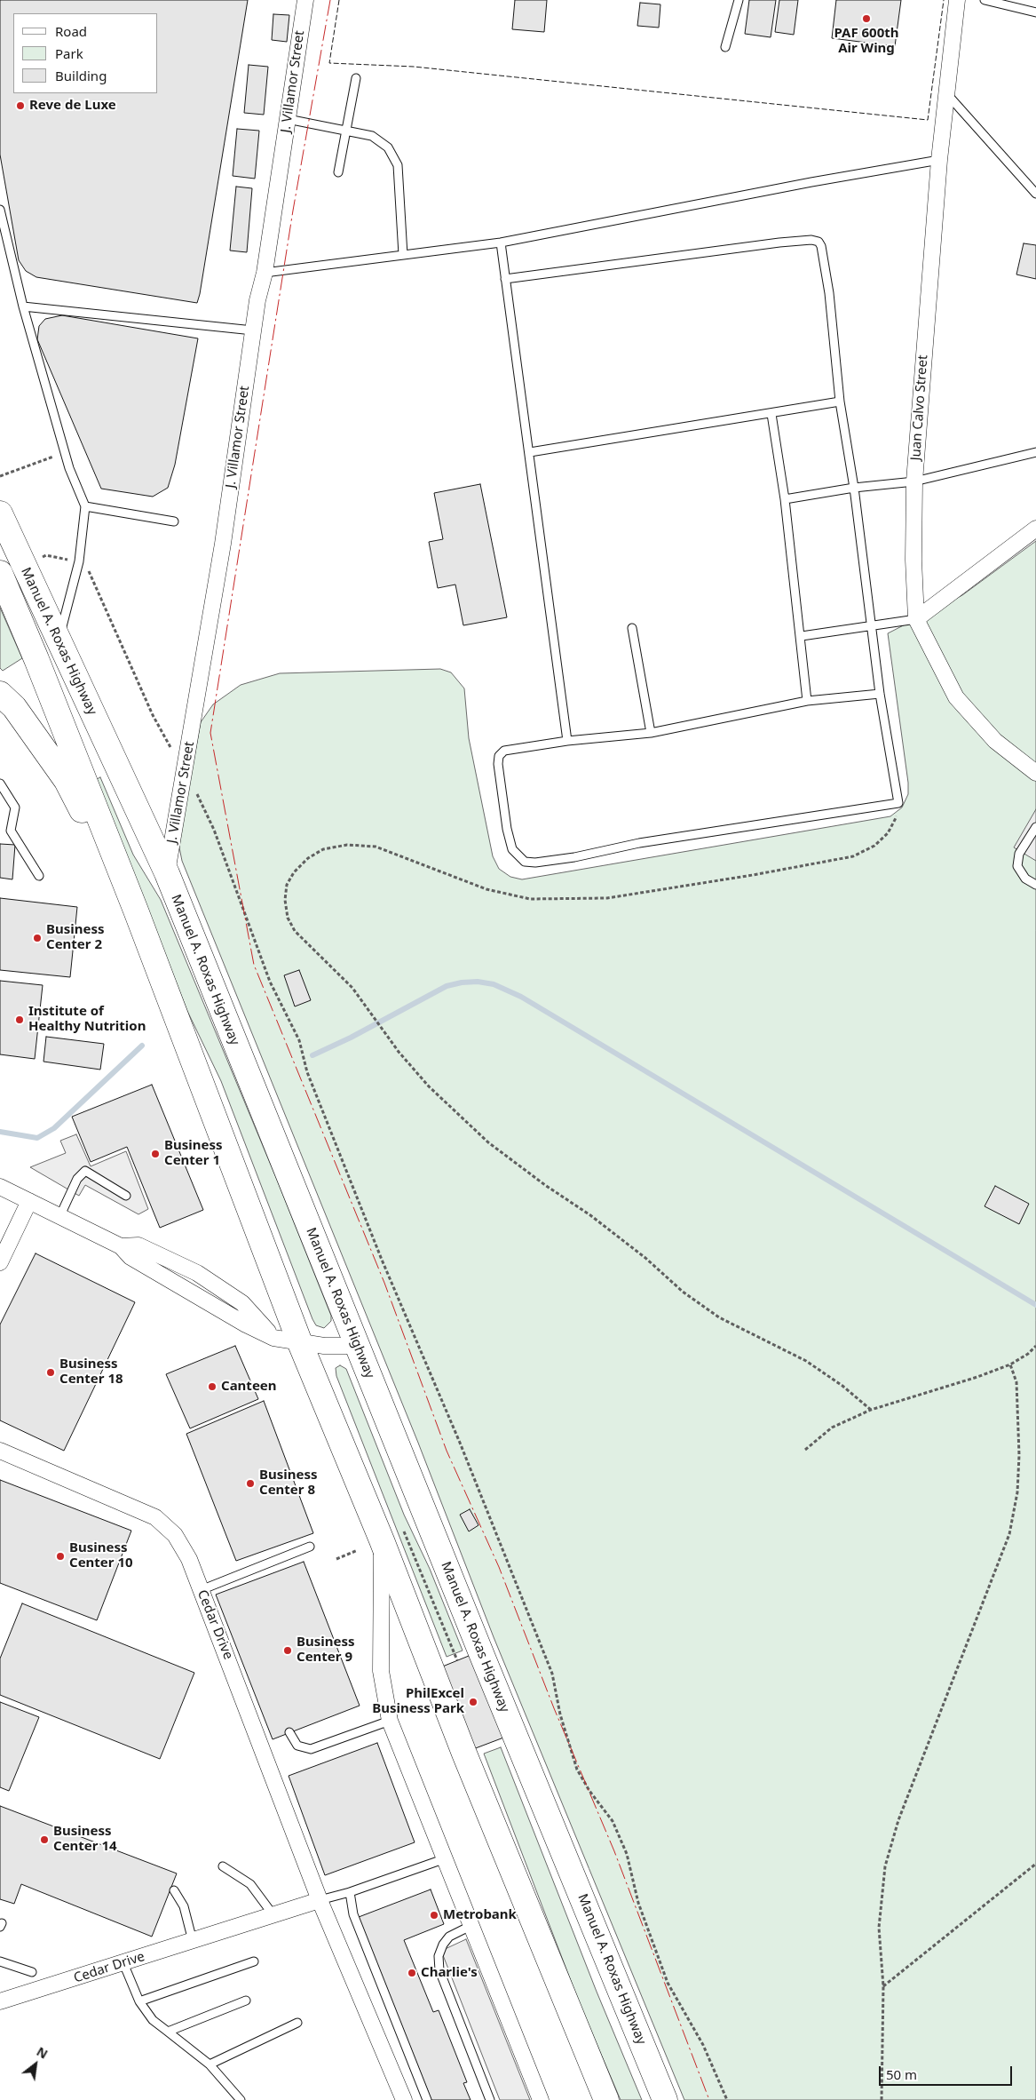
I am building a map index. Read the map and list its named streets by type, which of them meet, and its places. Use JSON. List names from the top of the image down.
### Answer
{
  "streets": {
    "main road": ["Manuel A. Roxas Highway"],
    "street": ["J. Villamor Street", "Juan Calvo Street", "Cedar Drive"]
  },
  "crossings": [
    ["J. Villamor Street", "Manuel A. Roxas Highway"]
  ],
  "places": [
    "PAF 600th Air Wing",
    "Reve de Luxe",
    "Business Center 2",
    "Institute of Healthy Nutrition",
    "Business Center 1",
    "Business Center 18",
    "Canteen",
    "Business Center 8",
    "Business Center 10",
    "Business Center 9",
    "PhilExcel Business Park",
    "Business Center 14",
    "Metrobank",
    "Charlie's"
  ],
  "legend": ["Road", "Park", "Building"],
  "scale_bar": "50 m",
  "north": "top right"
}
